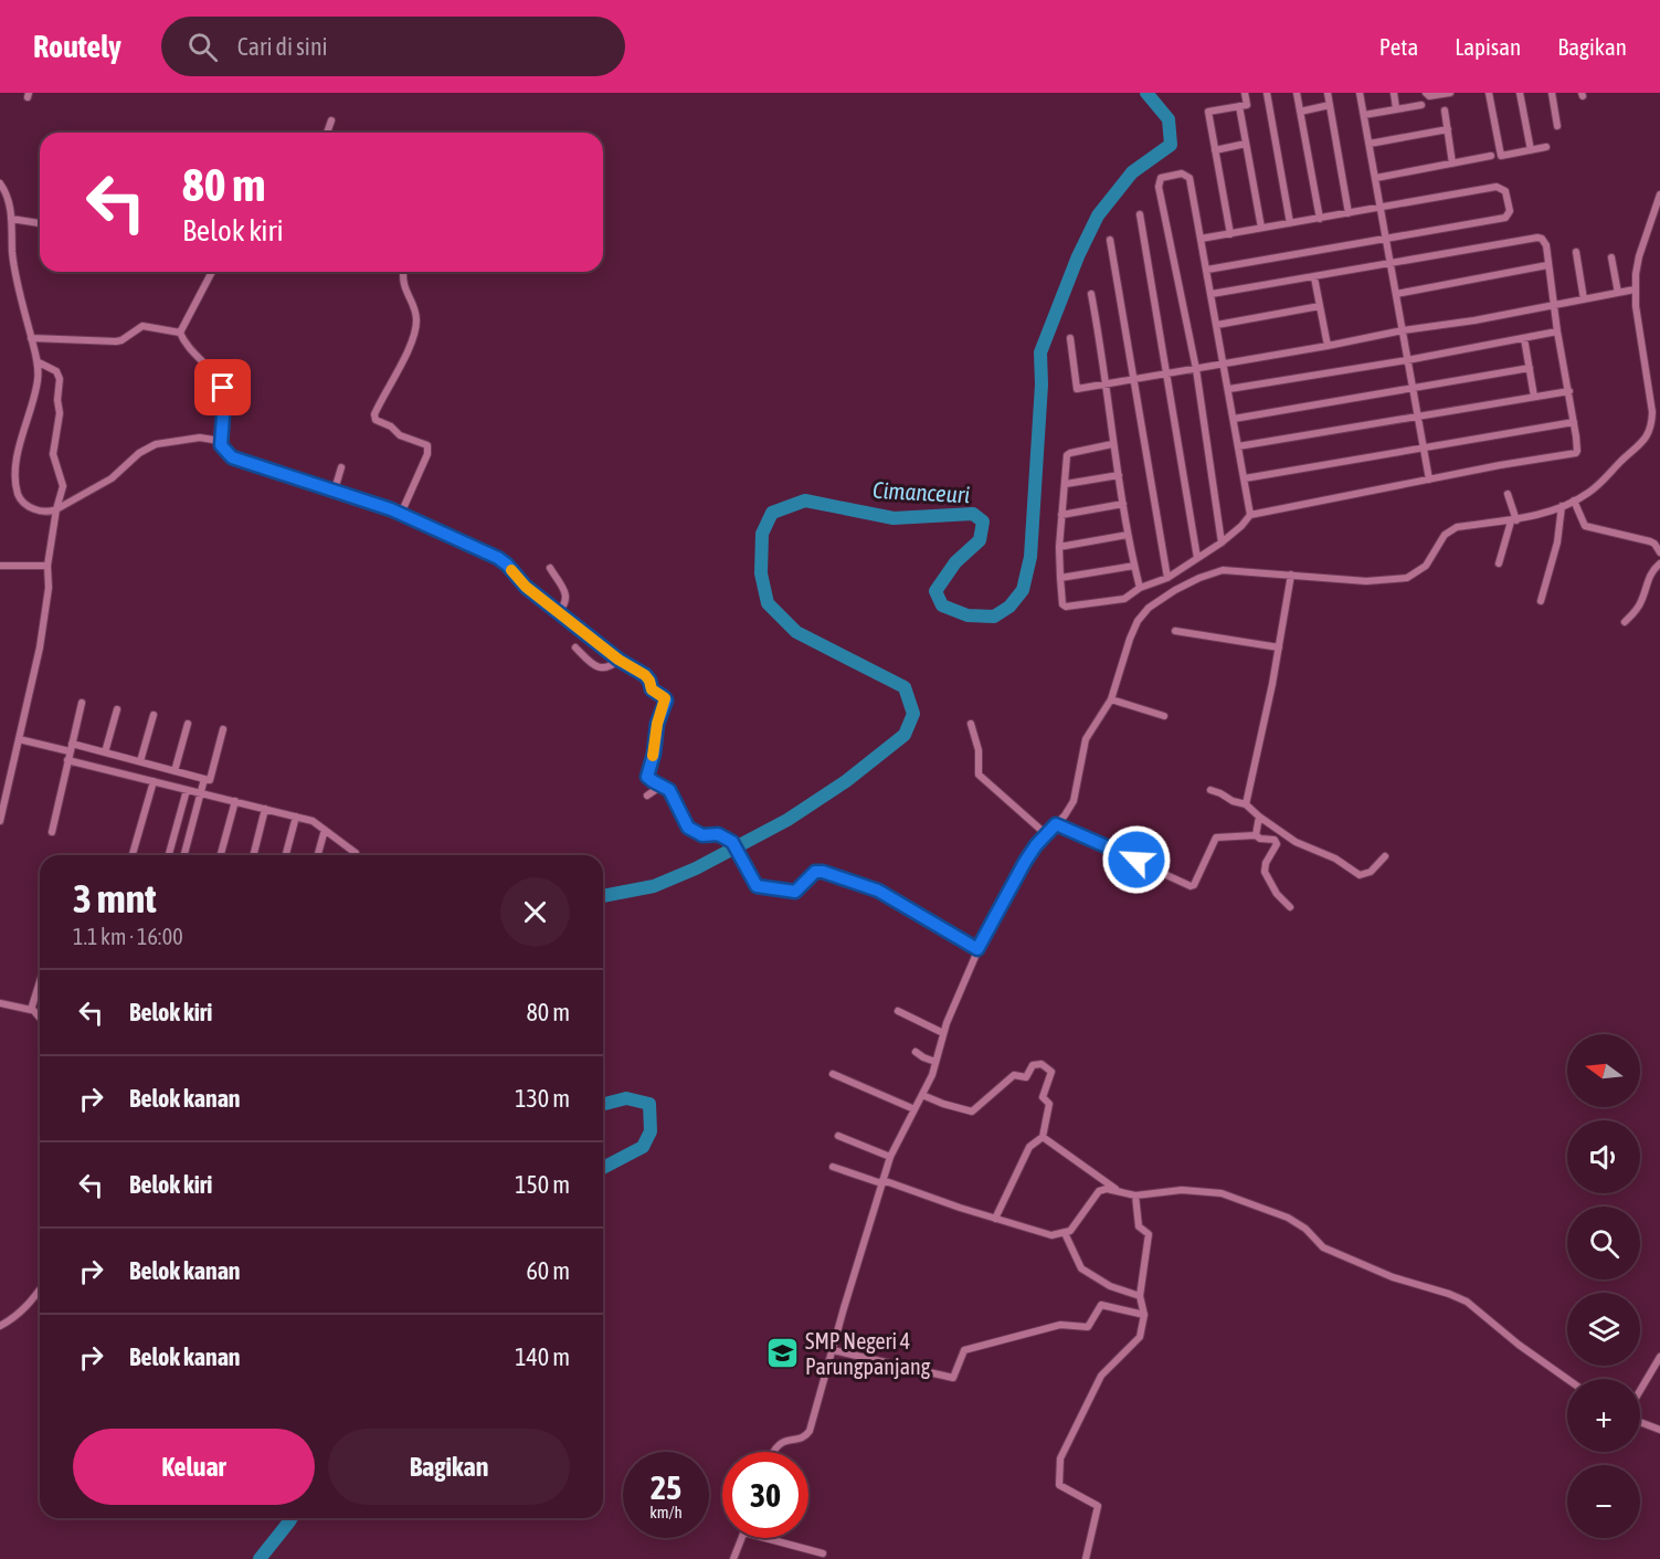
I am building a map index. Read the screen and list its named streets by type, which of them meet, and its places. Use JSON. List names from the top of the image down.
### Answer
{
  "water": ["Cimanceuri"],
  "places": {
    "school or university": ["SMP Negeri 4 Parungpanjang"]
  },
  "north": "left",
  "page": {
    "header": "Routely",
    "search": "Cari di sini",
    "nav": ["Peta", "Lapisan", "Bagikan"],
    "turn": ["80 m", "Belok kiri"],
    "heading": ["3 mnt", "1.1 km · 16:00"],
    "list": [
      {
        "name": "Belok kiri",
        "value": "80 m"
      },
      {
        "name": "Belok kanan",
        "value": "130 m"
      },
      {
        "name": "Belok kiri",
        "value": "150 m"
      },
      {
        "name": "Belok kanan",
        "value": "60 m"
      },
      {
        "name": "Belok kanan",
        "value": "140 m"
      }
    ],
    "map_buttons": ["+", "−"],
    "buttons": ["Keluar", "Bagikan"],
    "speed": "25 km/h",
    "limit": "30"
  }
}
